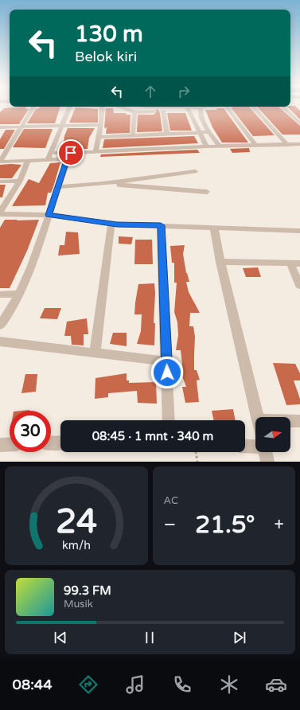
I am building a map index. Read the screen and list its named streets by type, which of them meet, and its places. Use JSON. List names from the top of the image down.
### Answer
{
  "north": "right",
  "page": {
    "turn": ["130 m", "Belok kiri"],
    "limit": "30",
    "trip": "08:45 · 1 mnt · 340 m",
    "tile": "AC",
    "heat": ["−", "21.5°", "+"],
    "song": ["99.3 FM", "Musik"],
    "tabs": "08:44",
    "gauge": ["24", "km/h"]
  }
}
